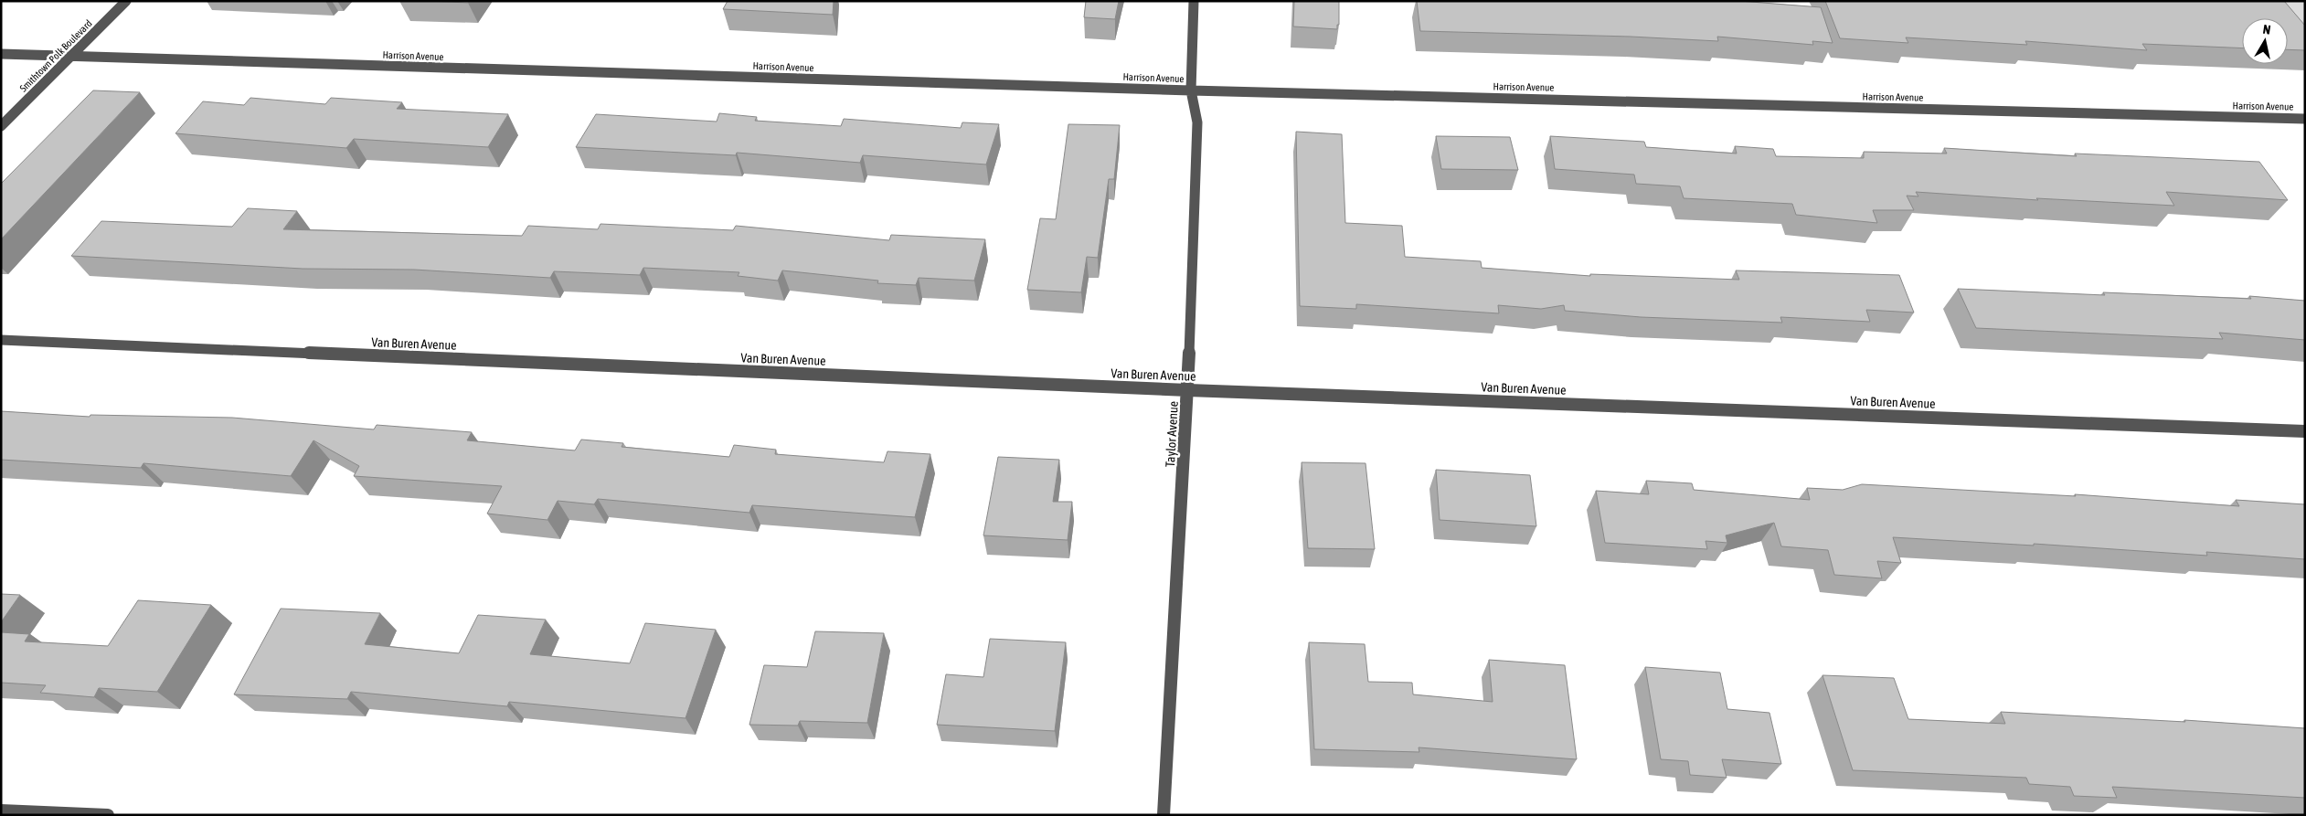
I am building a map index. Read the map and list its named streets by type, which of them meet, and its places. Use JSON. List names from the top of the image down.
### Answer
{
  "streets": {
    "street": [
      "Smithtown Polk Boulevard",
      "Harrison Avenue",
      "Van Buren Avenue",
      "Taylor Avenue"
    ]
  },
  "crossings": [
    ["Smithtown Polk Boulevard", "Harrison Avenue"],
    ["Harrison Avenue", "Taylor Avenue"],
    ["Van Buren Avenue", "Taylor Avenue"]
  ],
  "north": "top"
}
